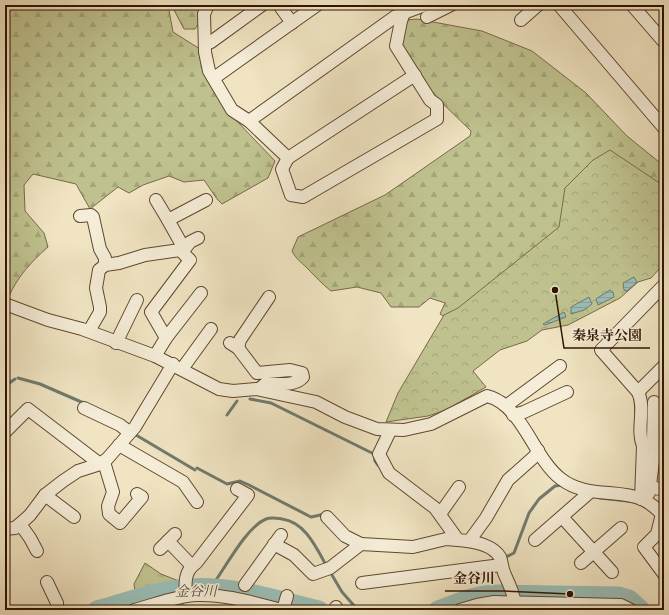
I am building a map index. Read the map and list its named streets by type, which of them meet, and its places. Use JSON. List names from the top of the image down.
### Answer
{
  "water": ["金谷川"],
  "places": ["秦泉寺公園", "金谷川"]
}
